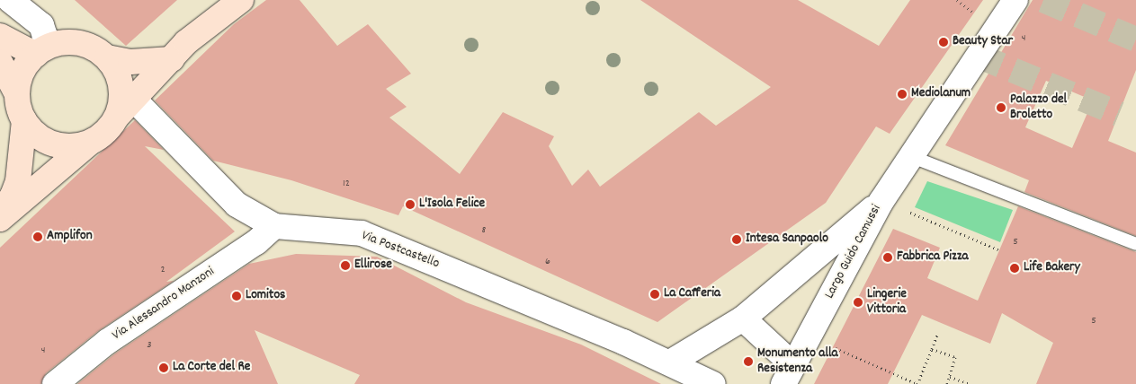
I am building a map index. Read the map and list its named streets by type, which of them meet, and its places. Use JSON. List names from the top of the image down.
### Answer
{
  "streets": {
    "street": ["Via Postcastello", "Largo Guido Camussi", "Via Alessandro Manzoni"]
  },
  "crossings": [
    ["Via Postcastello", "Largo Guido Camussi"],
    ["Via Postcastello", "Via Alessandro Manzoni"]
  ],
  "places": [
    "Beauty Star",
    "Mediolanum",
    "Palazzo del Broletto",
    "L'Isola Felice",
    "Amplifon",
    "Intesa Sanpaolo",
    "Fabbrica Pizza",
    "Ellirose",
    "Life Bakery",
    "La Cafferia",
    "Lomitos",
    "Lingerie Vittoria",
    "Monumento alla Resistenza",
    "La Corte del Re"
  ],
  "house_numbers": [
    "4",
    "12",
    "8",
    "5",
    "6",
    "2",
    "5",
    "3",
    "4"
  ]
}
